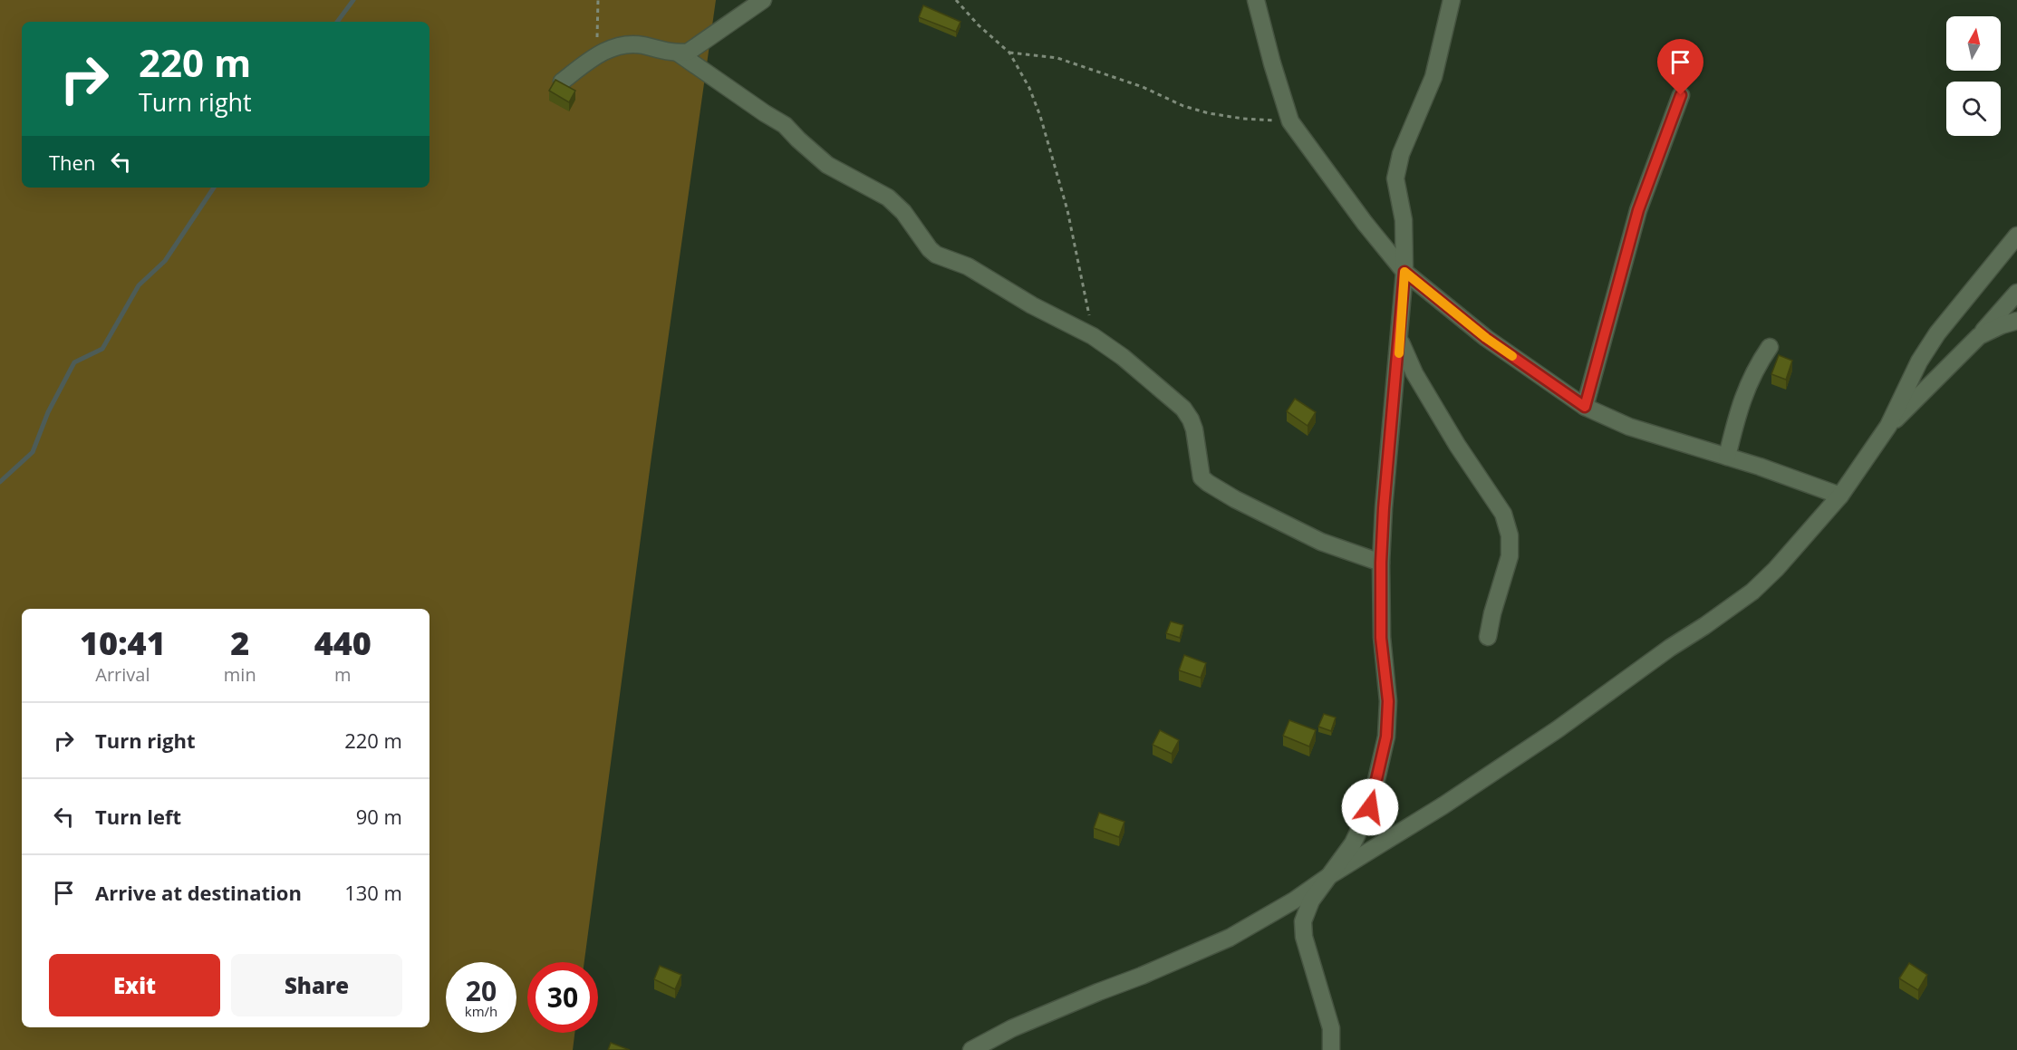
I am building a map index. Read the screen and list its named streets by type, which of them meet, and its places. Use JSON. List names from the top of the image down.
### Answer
{
  "north": "top",
  "page": {
    "turn": ["220 m", "Turn right"],
    "then": "Then",
    "eta": [
      "10:41",
      "Arrival",
      "2",
      "min",
      "440",
      "m"
    ],
    "list": [
      {
        "name": "Turn right",
        "value": "220 m"
      },
      {
        "name": "Turn left",
        "value": "90 m"
      },
      {
        "name": "Arrive at destination",
        "value": "130 m"
      }
    ],
    "buttons": ["Exit", "Share"],
    "speed": "20 km/h",
    "limit": "30"
  }
}
